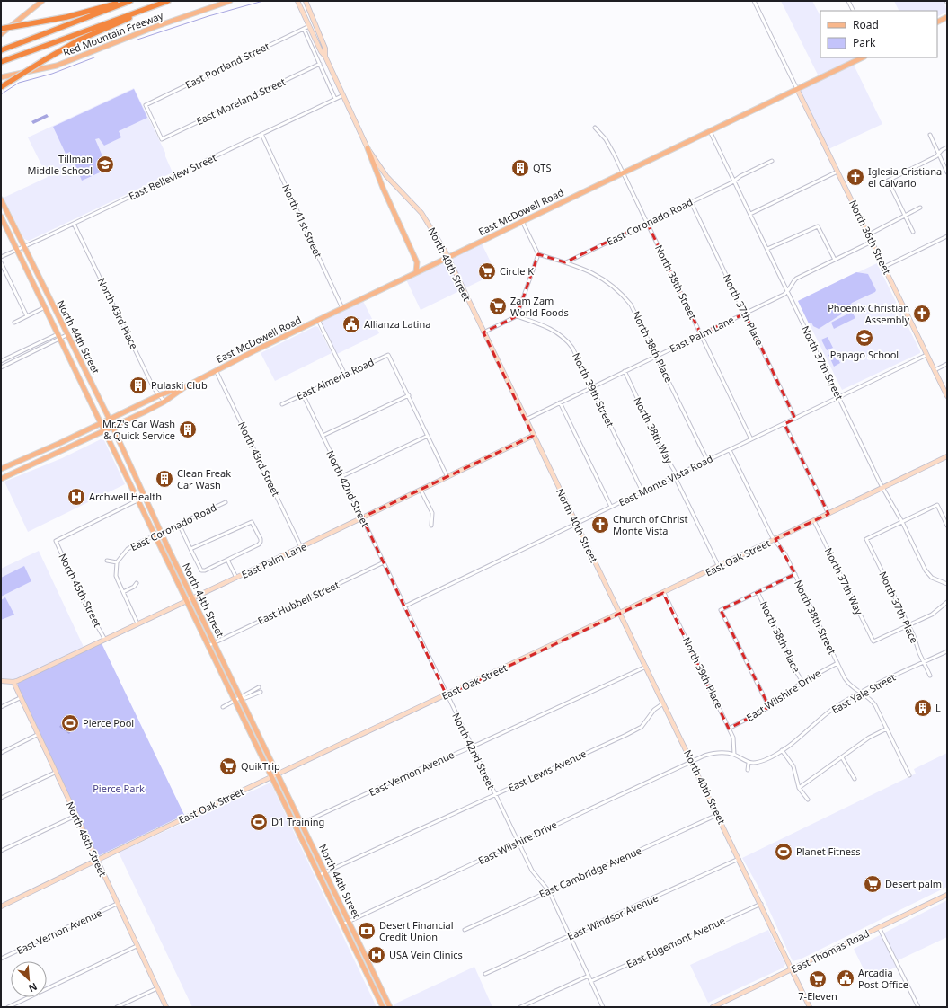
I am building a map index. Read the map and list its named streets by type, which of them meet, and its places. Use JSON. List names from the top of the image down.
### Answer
{
  "streets": {
    "highway": ["Red Mountain Freeway"],
    "main road": ["East McDowell Road", "North 44th Street"],
    "street": [
      "East Portland Street",
      "East Moreland Street",
      "East Belleview Street",
      "North 41st Street",
      "East Coronado Road",
      "North 36th Street",
      "North 40th Street",
      "North 38th Street",
      "North 37th Place",
      "North 43rd Place",
      "East Palm Lane",
      "North 38th Place",
      "North 37th Street",
      "East Almeria Road",
      "North 39th Street",
      "North 38th Way",
      "North 43rd Street",
      "East Monte Vista Road",
      "North 42nd Street",
      "East Oak Street",
      "North 37th Way",
      "North 45th Street",
      "East Hubbell Street",
      "North 39th Place",
      "East Yale Street",
      "East Wilshire Drive",
      "East Lewis Avenue",
      "East Vernon Avenue",
      "North 46th Street",
      "East Cambridge Avenue",
      "East Windsor Avenue",
      "East Edgemont Avenue",
      "East Thomas Road"
    ]
  },
  "crossings": [
    ["East Portland Street", "East Moreland Street"],
    ["East Portland Street", "North 40th Street"],
    ["East Belleview Street", "North 41st Street"],
    ["East Belleview Street", "North 40th Street"],
    ["East Belleview Street", "North 43rd Place"],
    ["East Belleview Street", "North 44th Street"],
    ["East McDowell Road", "North 41st Street"],
    ["East McDowell Road", "North 36th Street"],
    ["East McDowell Road", "North 40th Street"],
    ["East McDowell Road", "North 38th Street"],
    ["East McDowell Road", "North 43rd Place"],
    ["East McDowell Road", "North 44th Street"],
    ["East McDowell Road", "North 37th Street"],
    ["East McDowell Road", "North 43rd Street"],
    ["East Coronado Road", "North 38th Street"],
    ["East Coronado Road", "North 37th Place"],
    ["East Coronado Road", "North 44th Street"],
    ["East Coronado Road", "North 38th Place"],
    ["East Coronado Road", "North 37th Street"],
    ["North 36th Street", "East Palm Lane"],
    ["North 36th Street", "East Monte Vista Road"],
    ["North 40th Street", "East Palm Lane"],
    ["North 40th Street", "East Monte Vista Road"],
    ["North 40th Street", "East Oak Street"],
    ["North 40th Street", "East Wilshire Drive"],
    ["North 40th Street", "East Lewis Avenue"],
    ["North 40th Street", "East Vernon Avenue"],
    ["North 40th Street", "East Cambridge Avenue"],
    ["North 40th Street", "East Windsor Avenue"],
    ["North 40th Street", "East Edgemont Avenue"],
    ["North 40th Street", "East Thomas Road"],
    ["North 38th Street", "East Palm Lane"],
    ["North 38th Street", "East Monte Vista Road"],
    ["North 38th Street", "East Oak Street"],
    ["North 38th Street", "East Yale Street"],
    ["North 38th Street", "East Wilshire Drive"],
    ["North 37th Place", "East Palm Lane"],
    ["North 37th Place", "North 37th Street"],
    ["North 37th Place", "East Monte Vista Road"],
    ["North 37th Place", "North 37th Way"],
    ["North 37th Place", "East Yale Street"],
    ["East Palm Lane", "North 44th Street"],
    ["East Palm Lane", "North 38th Place"],
    ["East Palm Lane", "North 37th Street"],
    ["East Palm Lane", "North 39th Street"],
    ["East Palm Lane", "North 38th Way"],
    ["East Palm Lane", "North 43rd Street"],
    ["East Palm Lane", "North 42nd Street"],
    ["East Palm Lane", "North 45th Street"],
    ["East Palm Lane", "North 46th Street"],
    ["North 44th Street", "East Oak Street"],
    ["North 44th Street", "North 45th Street"],
    ["North 44th Street", "East Hubbell Street"],
    ["North 44th Street", "East Wilshire Drive"],
    ["North 44th Street", "East Lewis Avenue"],
    ["North 44th Street", "East Vernon Avenue"],
    ["North 38th Place", "East Monte Vista Road"],
    ["North 38th Place", "East Wilshire Drive"],
    ["North 37th Street", "East Monte Vista Road"],
    ["North 37th Street", "East Oak Street"],
    ["East Almeria Road", "North 42nd Street"],
    ["North 39th Street", "East Monte Vista Road"],
    ["North 38th Way", "East Monte Vista Road"],
    ["North 38th Way", "East Oak Street"],
    ["East Monte Vista Road", "North 42nd Street"],
    ["North 42nd Street", "East Oak Street"],
    ["North 42nd Street", "East Hubbell Street"],
    ["North 42nd Street", "East Wilshire Drive"],
    ["North 42nd Street", "East Lewis Avenue"],
    ["North 42nd Street", "East Vernon Avenue"],
    ["North 42nd Street", "East Cambridge Avenue"],
    ["North 42nd Street", "East Windsor Avenue"],
    ["North 42nd Street", "East Edgemont Avenue"],
    ["East Oak Street", "North 37th Way"],
    ["East Oak Street", "North 39th Place"],
    ["East Oak Street", "North 46th Street"],
    ["North 39th Place", "East Wilshire Drive"],
    ["East Vernon Avenue", "North 46th Street"]
  ],
  "parks": ["Pierce Park"],
  "places": {
    "school or university": ["Tillman Middle School", "Papago School"],
    "building": [
      "QTS",
      "Pulaski Club",
      "Mr.Z's Car Wash & Quick Service",
      "Clean Freak Car Wash",
      "L"
    ],
    "church": ["Iglesia Cristiana el Calvario", "Phoenix Christian Assembly", "Church of Christ Monte Vista"],
    "supermarket": [
      "Circle K",
      "Zam Zam World Foods",
      "QuikTrip",
      "Desert palm",
      "7-Eleven"
    ],
    "public building": ["Allianza Latina", "Arcadia Post Office"],
    "hospital": ["Archwell Health", "USA Vein Clinics"],
    "sports": ["Pierce Pool", "D1 Training", "Planet Fitness"],
    "bank": ["Desert Financial Credit Union"]
  },
  "legend": ["Road", "Park"],
  "north": "bottom right"
}
